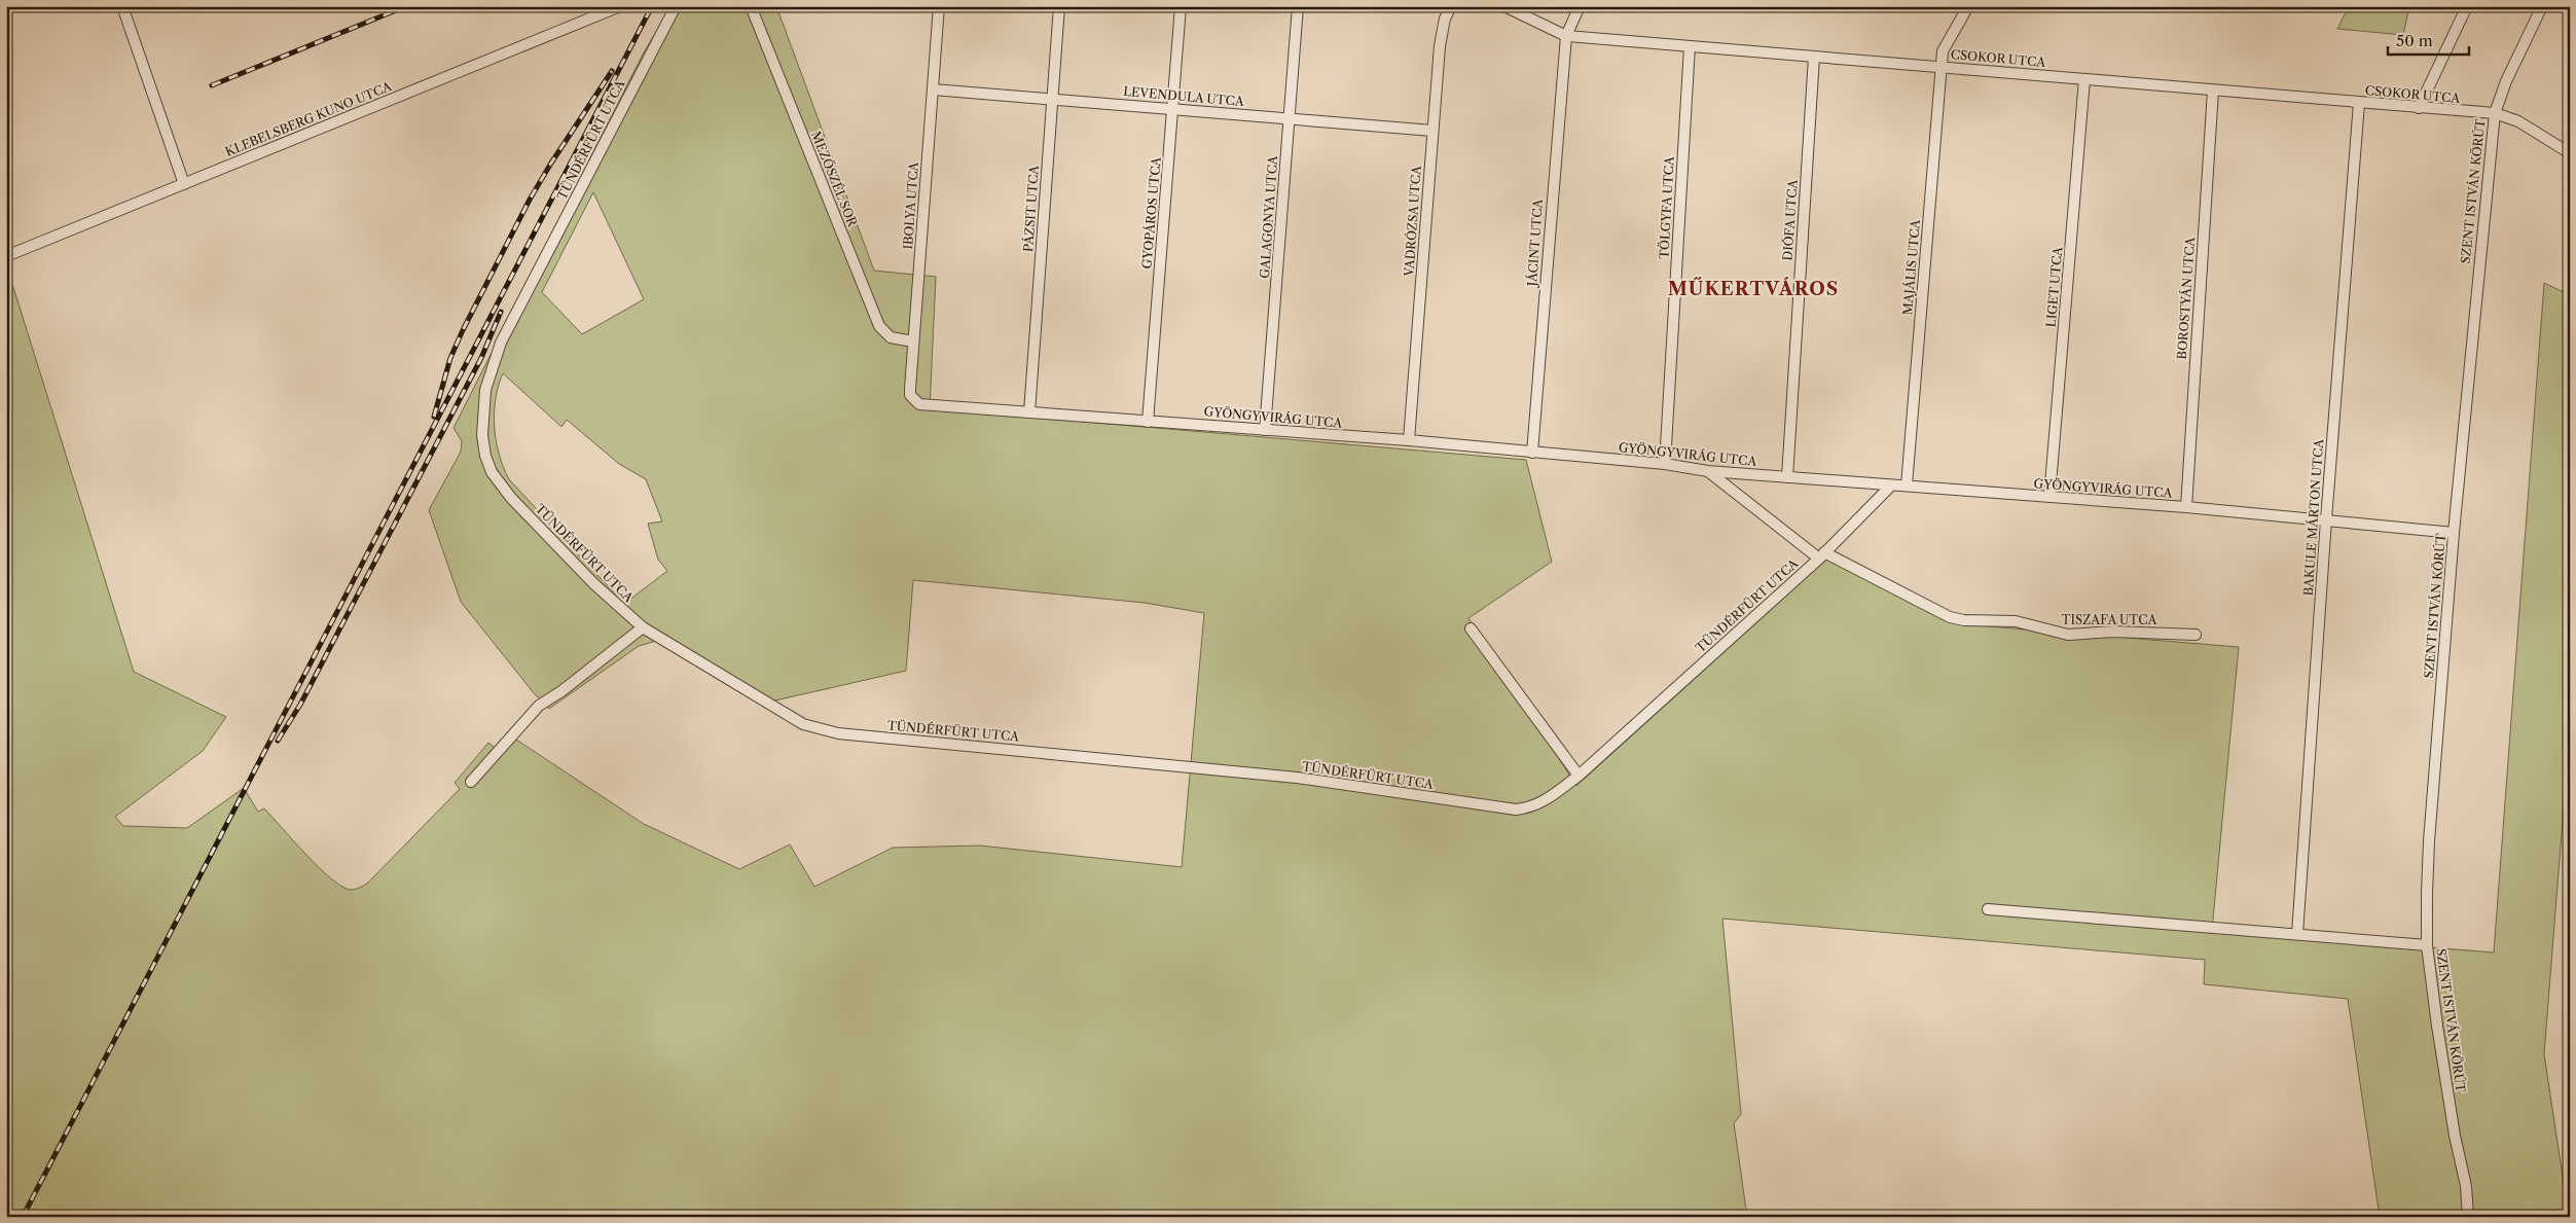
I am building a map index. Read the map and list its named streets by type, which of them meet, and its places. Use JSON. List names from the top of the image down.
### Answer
{
  "streets": {
    "street": [
      "CSOKOR UTCA",
      "LEVENDULA UTCA",
      "KLEBELSBERG KUNO UTCA",
      "TÜNDÉRFÜRT UTCA",
      "MEZŐSZÉL SOR",
      "SZENT ISTVÁN KÖRÚT",
      "IBOLYA UTCA",
      "TÖLGYFA UTCA",
      "PÁZSIT UTCA",
      "GYOPÁROS UTCA",
      "GALAGONYA UTCA",
      "DIÓFA UTCA",
      "VADRÓZSA UTCA",
      "JÁCINT UTCA",
      "MAJÁLIS UTCA",
      "LIGET UTCA",
      "BOROSTYÁN UTCA",
      "GYÖNGYVIRÁG UTCA",
      "BAKULE MÁRTON UTCA",
      "TISZAFA UTCA"
    ]
  },
  "crossings": [
    ["CSOKOR UTCA", "SZENT ISTVÁN KÖRÚT"],
    ["CSOKOR UTCA", "TÖLGYFA UTCA"],
    ["CSOKOR UTCA", "DIÓFA UTCA"],
    ["CSOKOR UTCA", "JÁCINT UTCA"],
    ["CSOKOR UTCA", "MAJÁLIS UTCA"],
    ["CSOKOR UTCA", "LIGET UTCA"],
    ["CSOKOR UTCA", "BOROSTYÁN UTCA"],
    ["CSOKOR UTCA", "BAKULE MÁRTON UTCA"],
    ["LEVENDULA UTCA", "IBOLYA UTCA"],
    ["LEVENDULA UTCA", "PÁZSIT UTCA"],
    ["LEVENDULA UTCA", "GYOPÁROS UTCA"],
    ["LEVENDULA UTCA", "GALAGONYA UTCA"],
    ["LEVENDULA UTCA", "VADRÓZSA UTCA"],
    ["TÜNDÉRFÜRT UTCA", "GYÖNGYVIRÁG UTCA"],
    ["TÜNDÉRFÜRT UTCA", "TISZAFA UTCA"],
    ["MEZŐSZÉL SOR", "IBOLYA UTCA"],
    ["SZENT ISTVÁN KÖRÚT", "GYÖNGYVIRÁG UTCA"],
    ["IBOLYA UTCA", "GYÖNGYVIRÁG UTCA"],
    ["TÖLGYFA UTCA", "GYÖNGYVIRÁG UTCA"],
    ["PÁZSIT UTCA", "GYÖNGYVIRÁG UTCA"],
    ["GYOPÁROS UTCA", "GYÖNGYVIRÁG UTCA"],
    ["GALAGONYA UTCA", "GYÖNGYVIRÁG UTCA"],
    ["DIÓFA UTCA", "GYÖNGYVIRÁG UTCA"],
    ["VADRÓZSA UTCA", "GYÖNGYVIRÁG UTCA"],
    ["JÁCINT UTCA", "GYÖNGYVIRÁG UTCA"],
    ["MAJÁLIS UTCA", "GYÖNGYVIRÁG UTCA"],
    ["LIGET UTCA", "GYÖNGYVIRÁG UTCA"],
    ["BOROSTYÁN UTCA", "GYÖNGYVIRÁG UTCA"],
    ["GYÖNGYVIRÁG UTCA", "BAKULE MÁRTON UTCA"],
    ["GYÖNGYVIRÁG UTCA", "TISZAFA UTCA"]
  ],
  "districts": ["MŰKERTVÁROS"],
  "scale_bar": "50 m"
}
